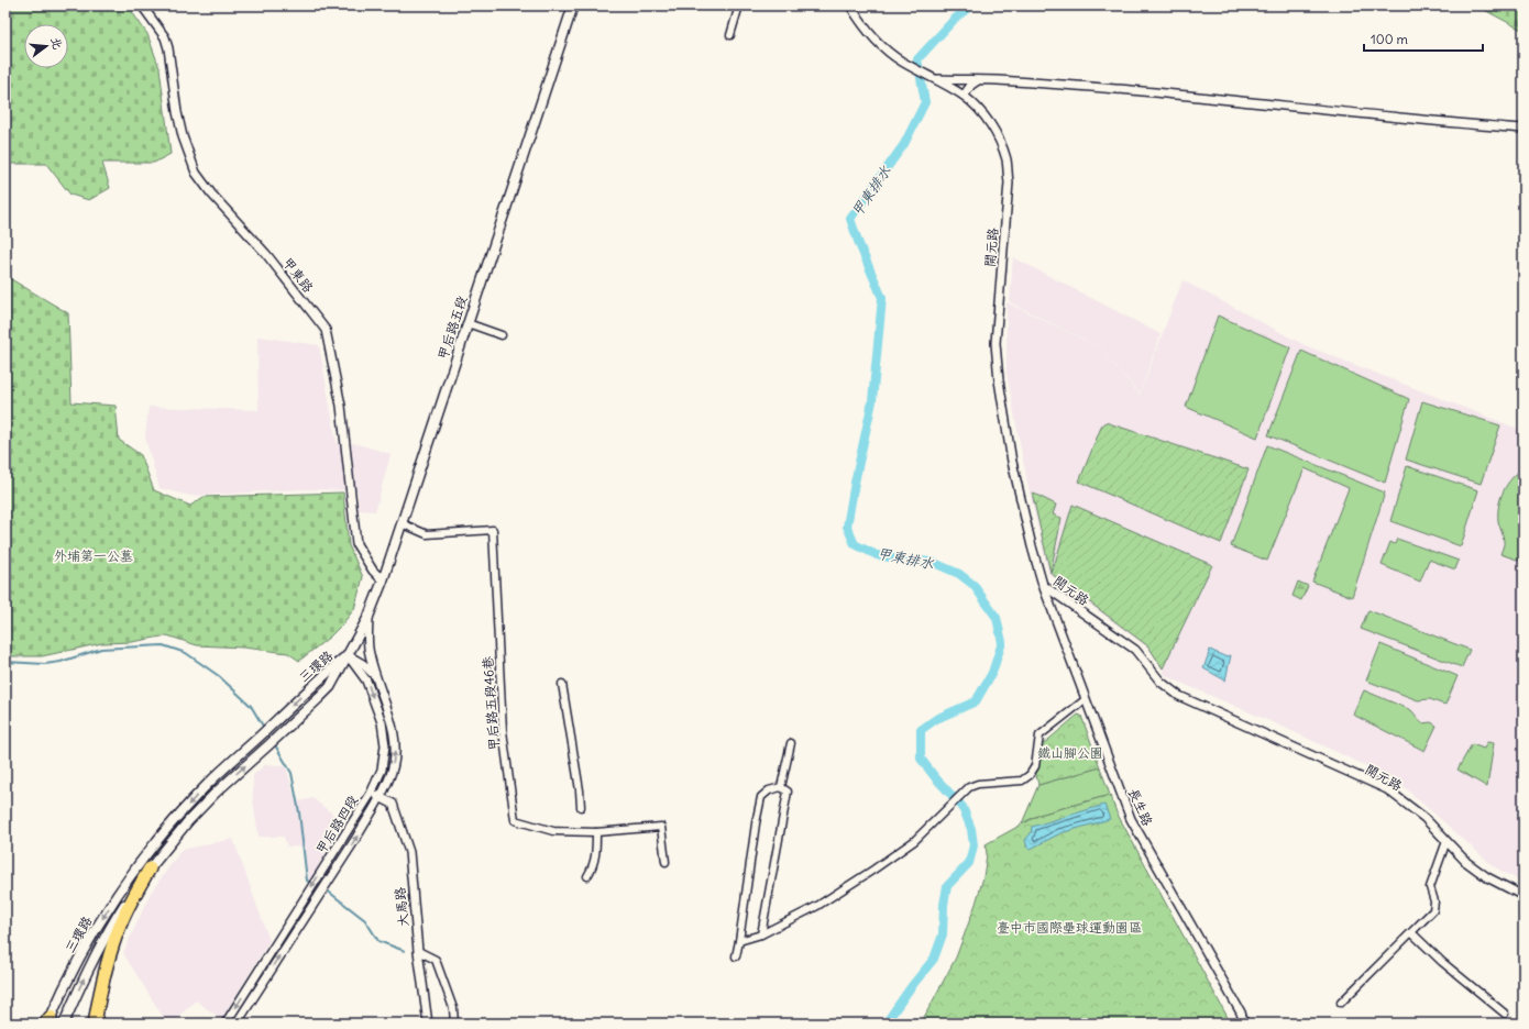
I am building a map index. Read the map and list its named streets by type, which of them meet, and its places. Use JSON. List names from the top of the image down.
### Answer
{
  "streets": {
    "main road": ["甲后路五段", "三環路"],
    "street": [
      "開元路",
      "甲東路",
      "甲后路五段46巷",
      "長生路",
      "甲后路四段",
      "大馬路"
    ]
  },
  "crossings": [
    ["開元路", "長生路"],
    ["甲東路", "甲后路五段"],
    ["甲后路五段", "三環路"],
    ["甲后路五段", "甲后路五段46巷"],
    ["甲后路五段", "甲后路四段"],
    ["三環路", "甲后路四段"],
    ["甲后路四段", "大馬路"]
  ],
  "water": ["甲東排水"],
  "parks": ["外埔第一公墓", "鐵山腳公園", "臺中市國際壘球運動園區"],
  "scale_bar": "100 m",
  "north": "right"
}
